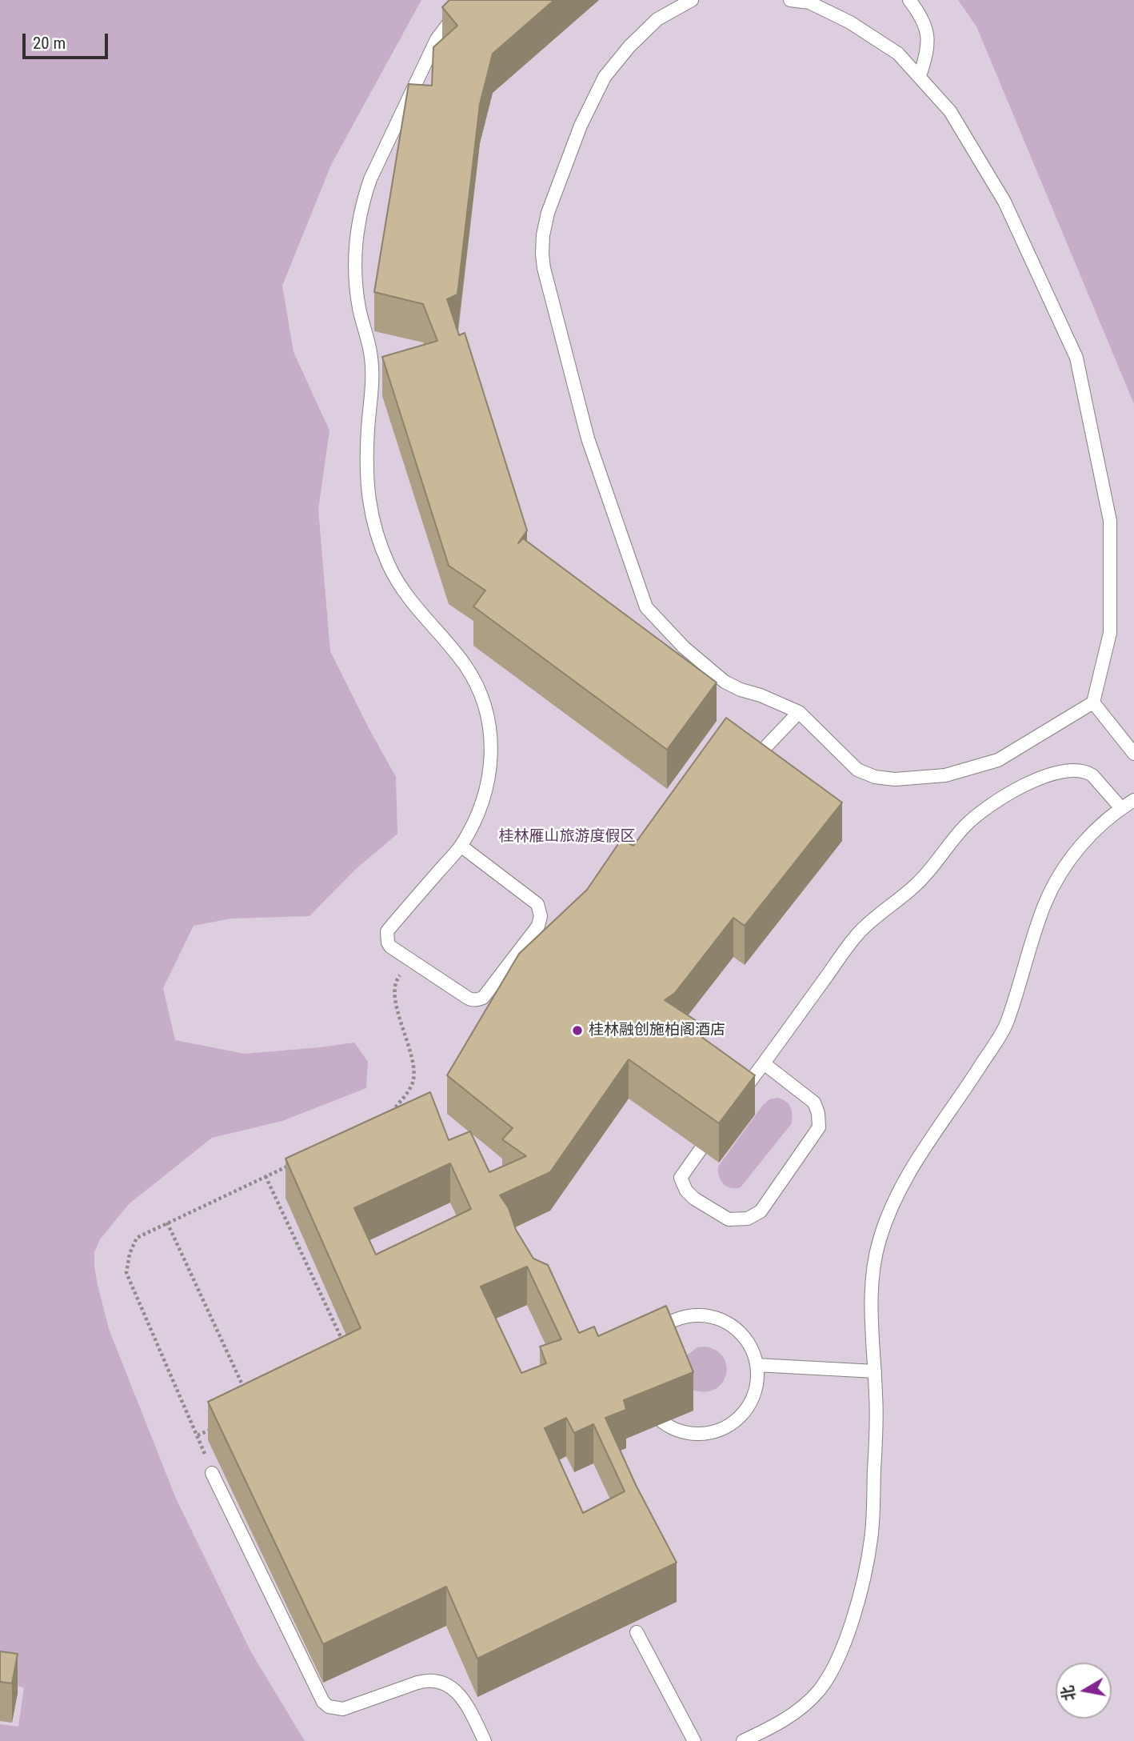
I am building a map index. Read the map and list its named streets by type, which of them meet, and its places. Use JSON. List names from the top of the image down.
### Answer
{
  "parks": ["桂林雁山旅游度假区"],
  "places": ["桂林融创施柏阁酒店"],
  "scale_bar": "20 m",
  "north": "left"
}
